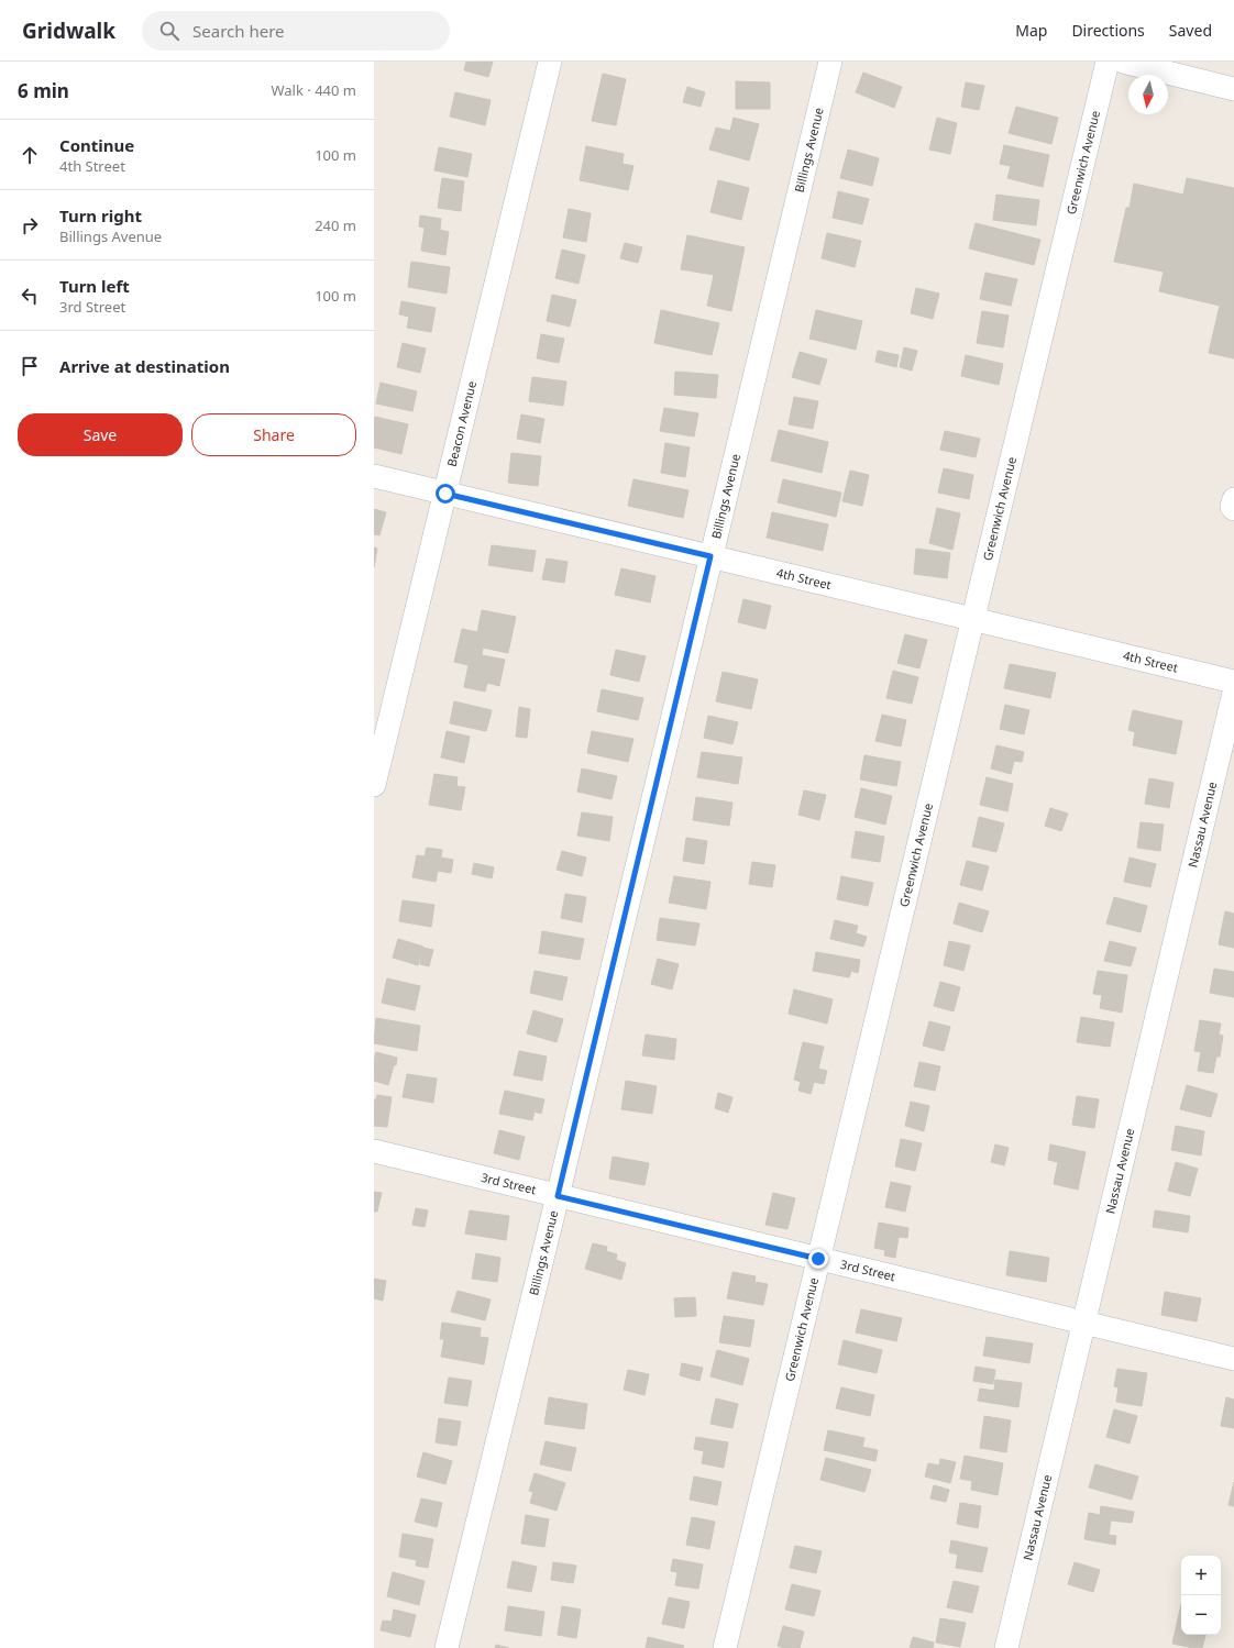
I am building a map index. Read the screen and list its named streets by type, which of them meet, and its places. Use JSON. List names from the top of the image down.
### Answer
{
  "streets": {
    "street": [
      "Billings Avenue",
      "Greenwich Avenue",
      "Beacon Avenue",
      "4th Street",
      "Nassau Avenue",
      "3rd Street"
    ]
  },
  "crossings": [
    ["Billings Avenue", "4th Street"],
    ["Billings Avenue", "3rd Street"],
    ["Greenwich Avenue", "4th Street"],
    ["Greenwich Avenue", "3rd Street"],
    ["Beacon Avenue", "4th Street"],
    ["Nassau Avenue", "3rd Street"]
  ],
  "north": "bottom",
  "page": {
    "header": "Gridwalk",
    "search": "Search here",
    "nav": ["Map", "Directions", "Saved"],
    "heading": ["6 min", "Walk · 440 m"],
    "list": [
      ["Continue", "4th Street", "100 m"],
      ["Turn right", "Billings Avenue", "240 m"],
      ["Turn left", "3rd Street", "100 m"],
      "Arrive at destination"
    ],
    "buttons": ["Save", "Share"],
    "map_buttons": ["+", "−"]
  }
}
